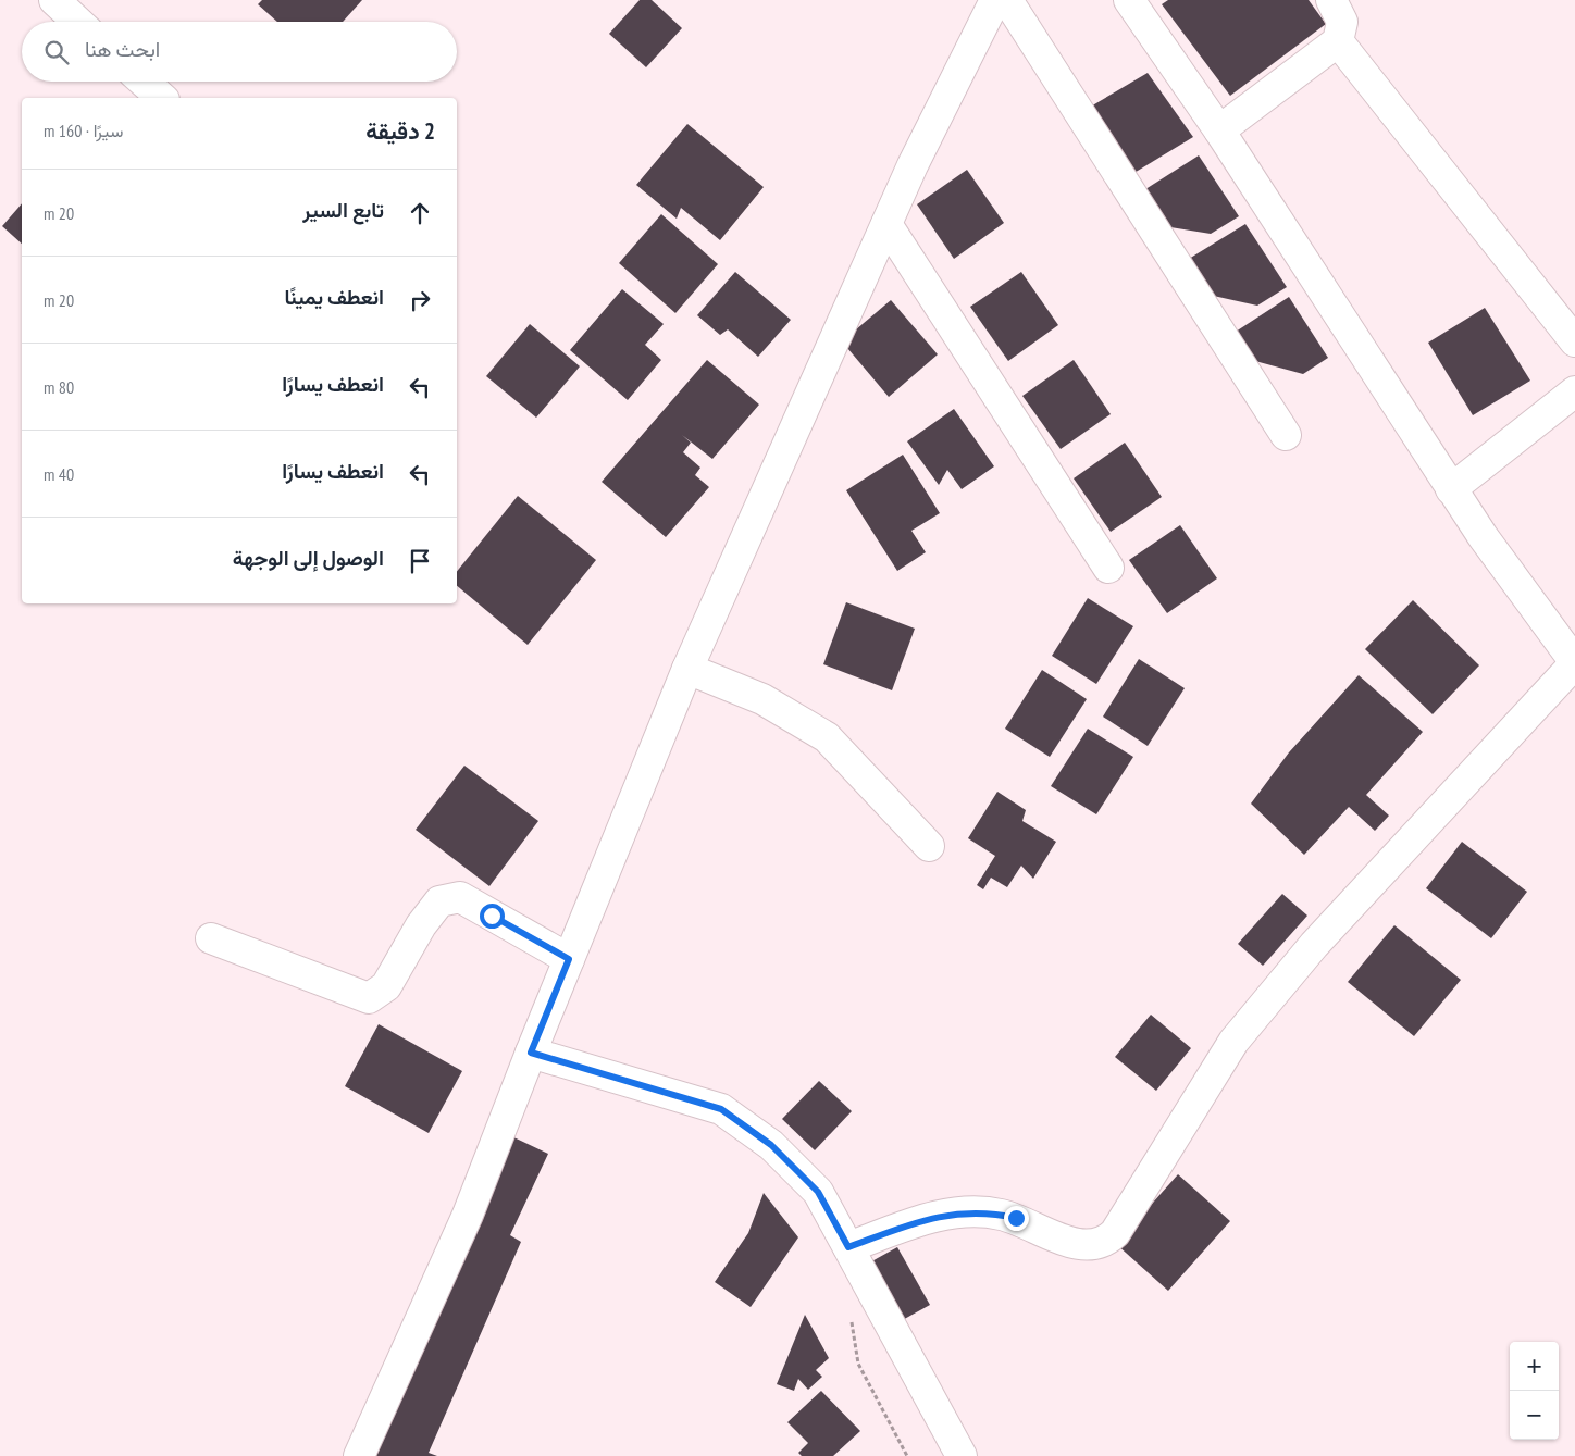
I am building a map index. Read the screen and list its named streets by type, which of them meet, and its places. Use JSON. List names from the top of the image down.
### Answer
{
  "page": {
    "search": "ابحث هنا",
    "heading": ["2 دقيقة", "سيرًا · 160 m"],
    "list": [
      ["تابع السير", "20 m"],
      ["انعطف يمينًا", "20 m"],
      ["انعطف يسارًا", "80 m"],
      ["انعطف يسارًا", "40 m"],
      "الوصول إلى الوجهة"
    ],
    "map_buttons": ["+", "−"]
  }
}
